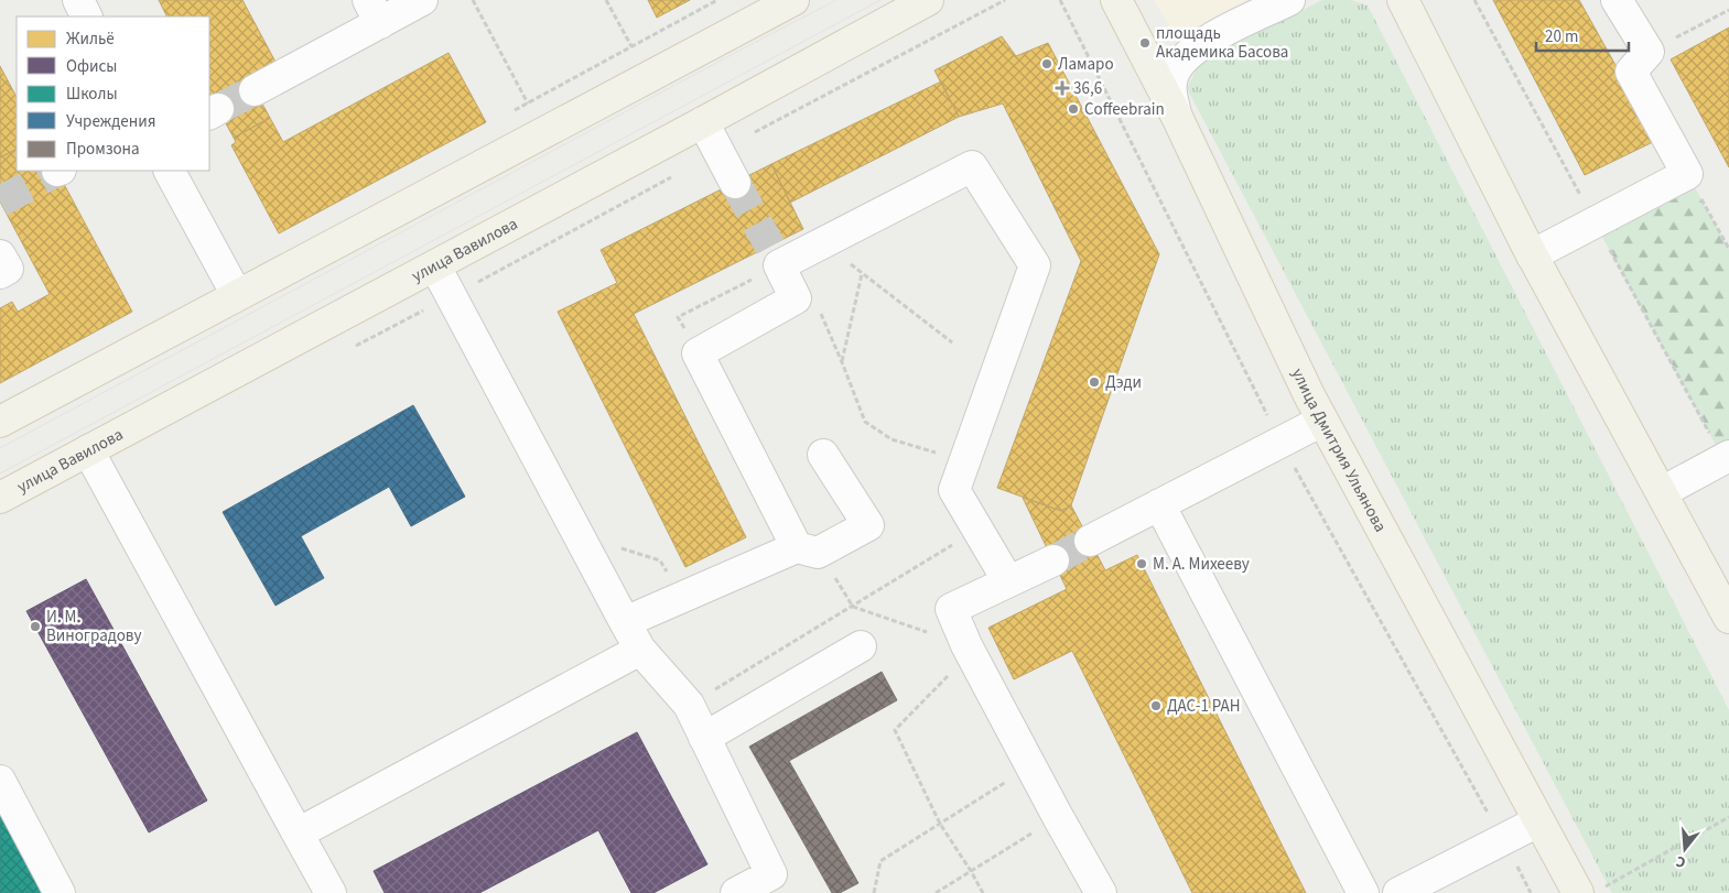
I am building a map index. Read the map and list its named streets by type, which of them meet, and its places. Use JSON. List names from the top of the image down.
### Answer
{
  "streets": {
    "main road": ["улица Вавилова", "улица Дмитрия Ульянова"]
  },
  "places": {
    "other": [
      "площадь Академика Басова",
      "Ламаро",
      "Coffeebrain",
      "Дэди",
      "М. А. Михееву",
      "И. М. Виноградову",
      "ДАС-1 РАН"
    ],
    "health": ["36,6"]
  },
  "legend": [
    "Жильё",
    "Офисы",
    "Школы",
    "Учреждения",
    "Промзона"
  ],
  "scale_bar": "20 m",
  "north": "bottom"
}
